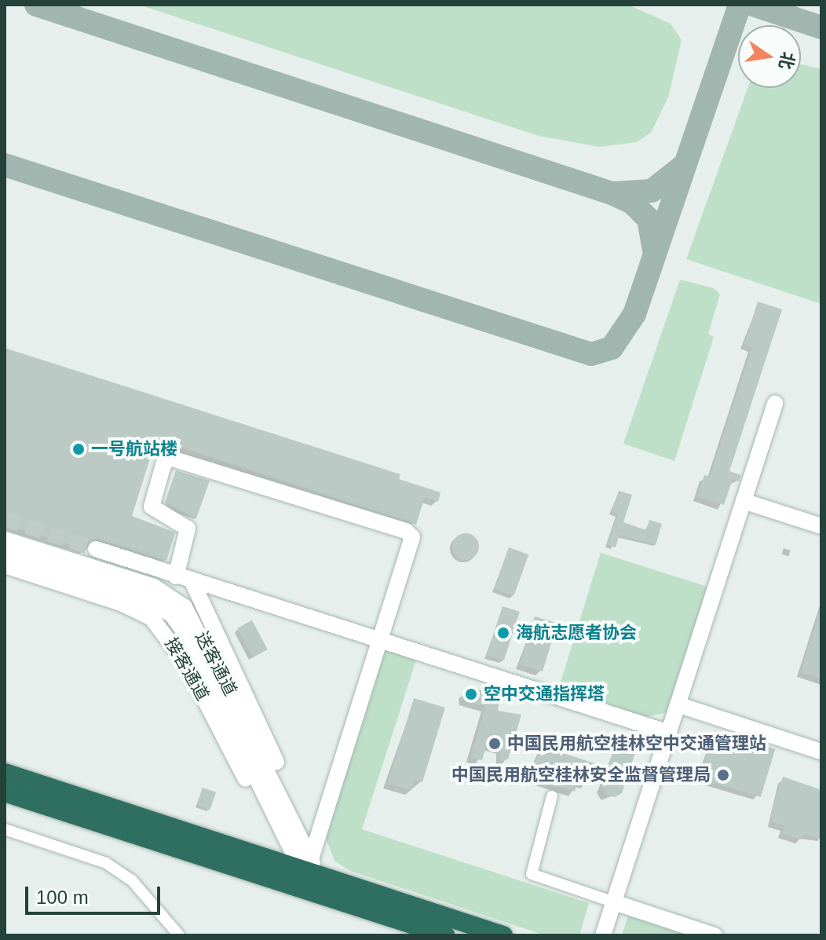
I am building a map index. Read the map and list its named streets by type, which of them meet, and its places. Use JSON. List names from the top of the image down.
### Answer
{
  "streets": {
    "street": ["送客通道", "接客通道"]
  },
  "crossings": [
    ["送客通道", "接客通道"]
  ],
  "places": [
    "一号航站楼",
    "海航志愿者协会",
    "空中交通指挥塔",
    "中国民用航空桂林空中交通管理站",
    "中国民用航空桂林安全监督管理局"
  ],
  "scale_bar": "100 m",
  "north": "right"
}
